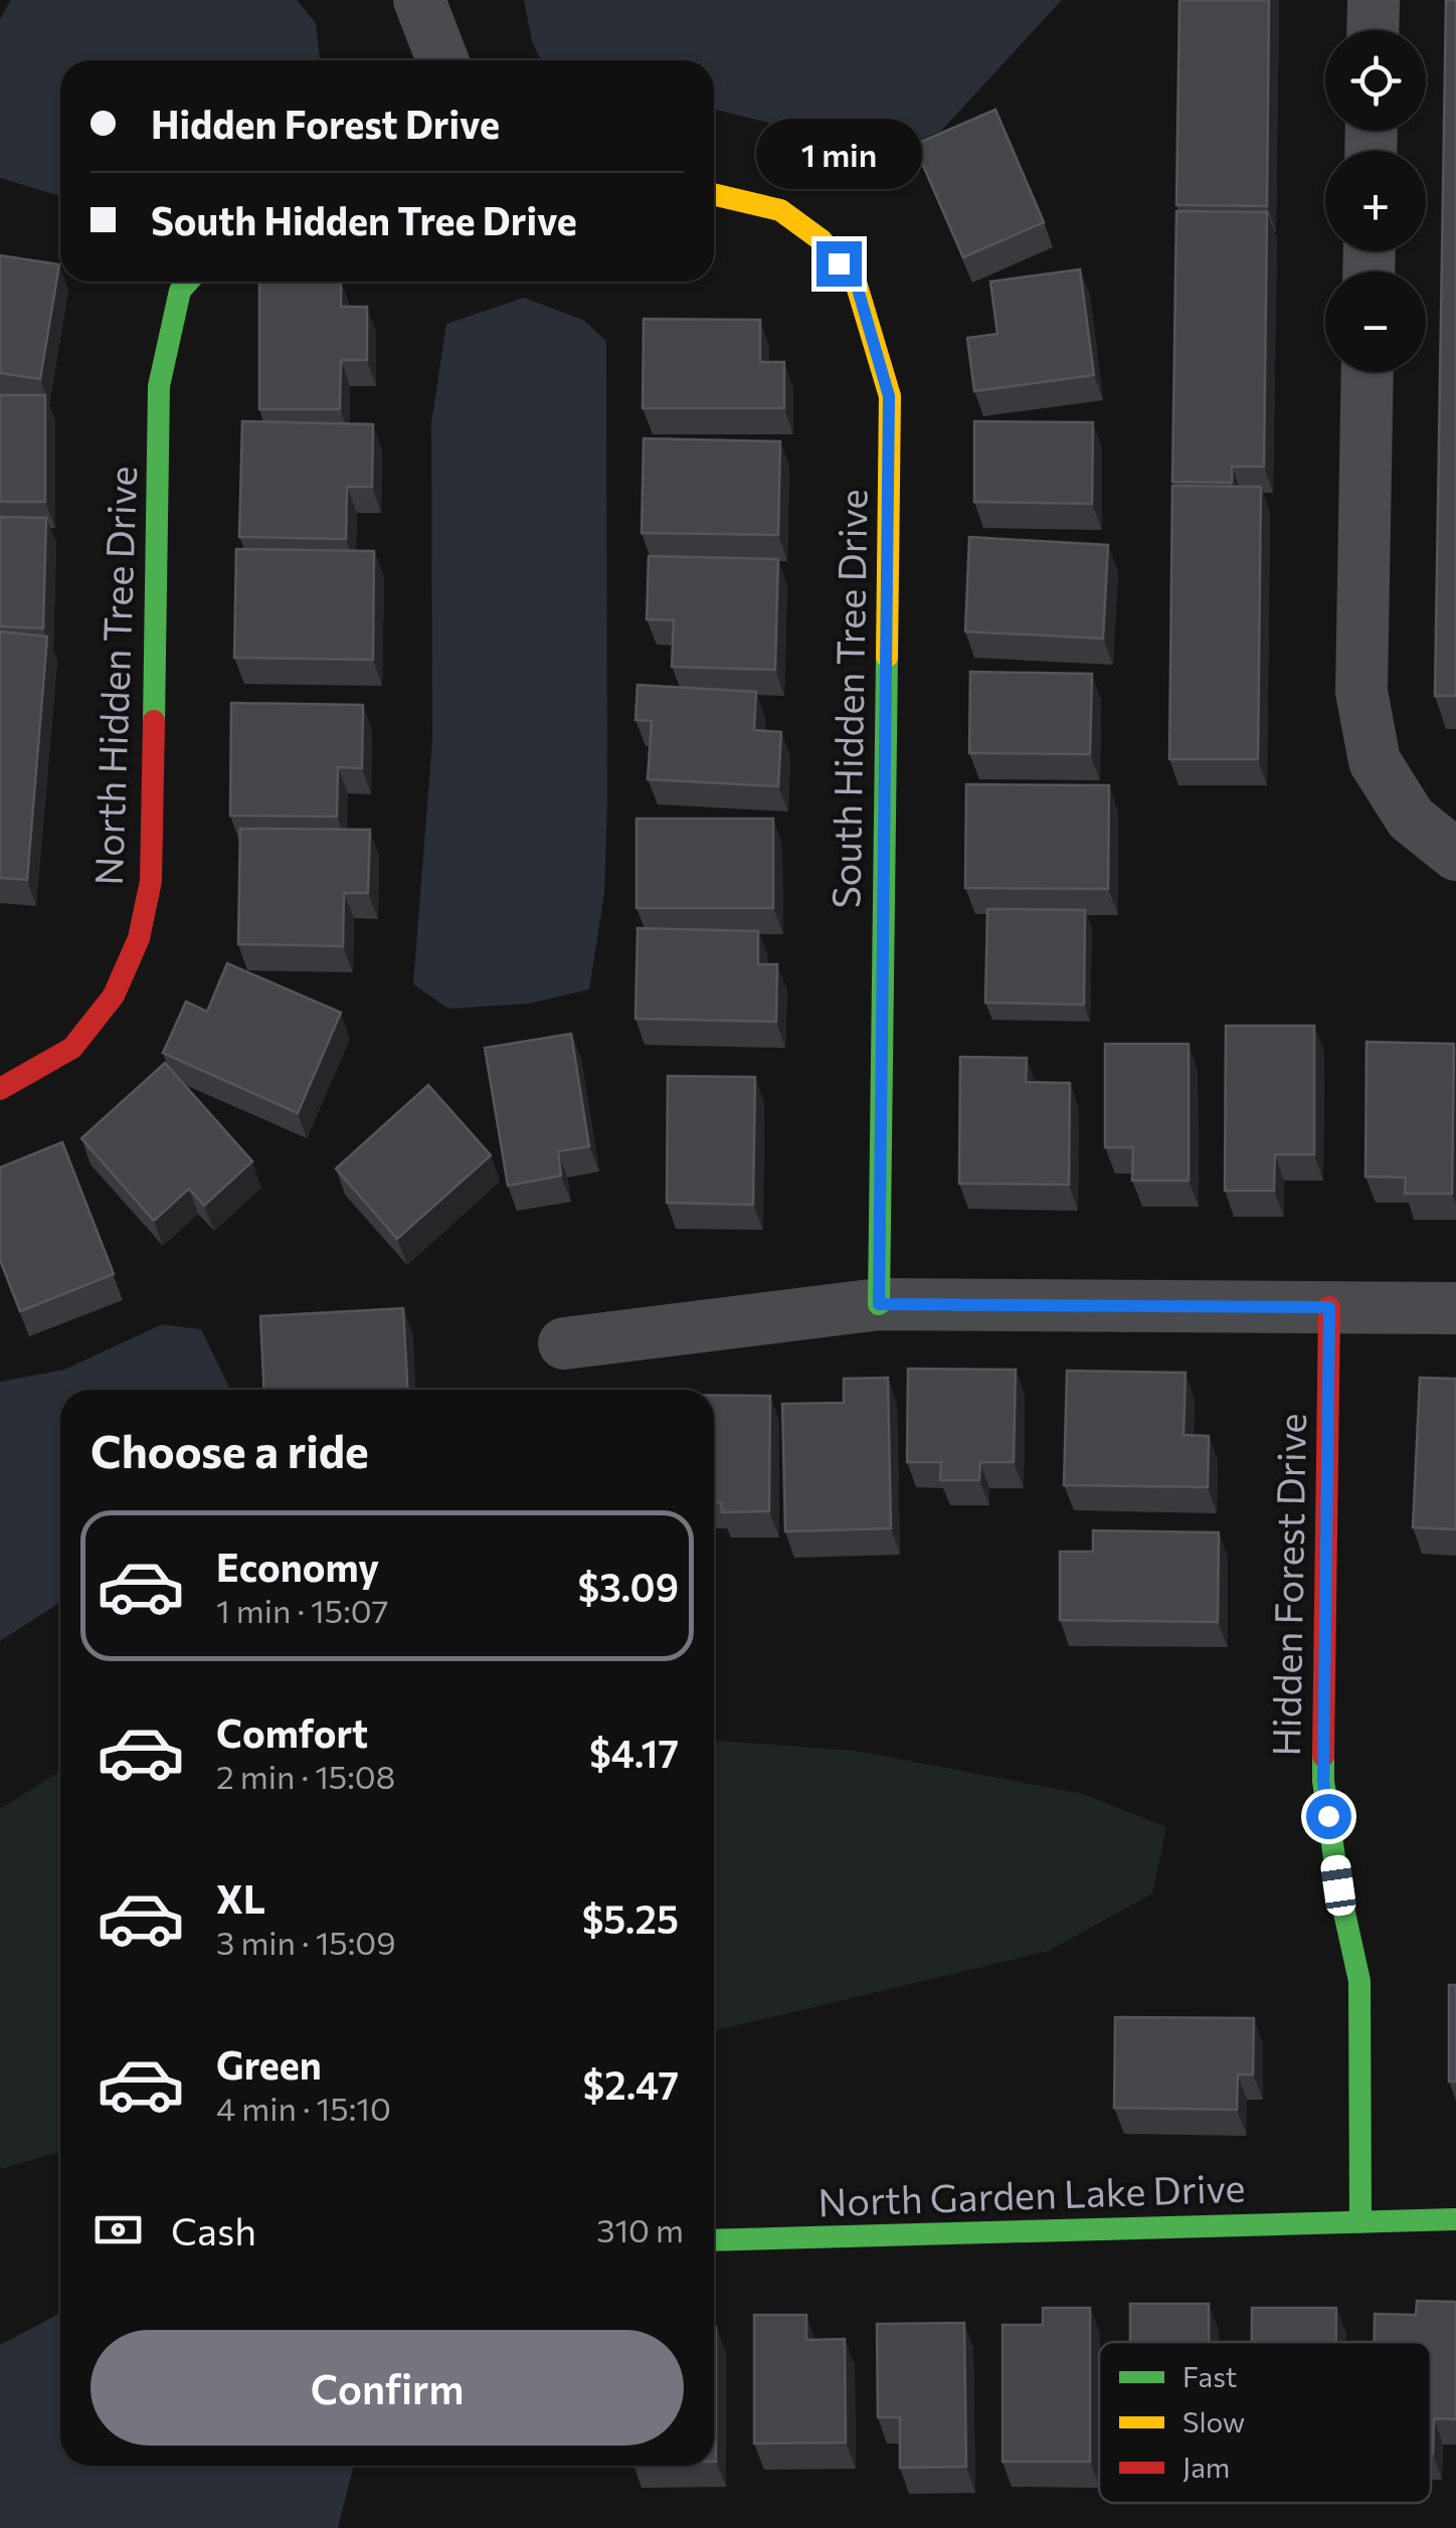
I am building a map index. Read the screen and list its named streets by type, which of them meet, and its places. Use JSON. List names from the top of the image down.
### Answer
{
  "streets": {
    "street": [
      "North Hidden Tree Drive",
      "South Hidden Tree Drive",
      "Hidden Forest Drive",
      "North Garden Lake Drive"
    ]
  },
  "crossings": [
    ["Hidden Forest Drive", "North Garden Lake Drive"]
  ],
  "legend": ["Fast", "Slow", "Jam"],
  "page": {
    "map_buttons": ["+", "−"],
    "banner": ["Hidden Forest Drive", "South Hidden Tree Drive"],
    "bubble": "1 min",
    "heading": "Choose a ride",
    "list": [
      {
        "name": "Economy",
        "note": "1 min · 15:07",
        "value": "$3.09"
      },
      {
        "name": "Comfort",
        "note": "2 min · 15:08",
        "value": "$4.17"
      },
      {
        "name": "XL",
        "note": "3 min · 15:09",
        "value": "$5.25"
      },
      {
        "name": "Green",
        "note": "4 min · 15:10",
        "value": "$2.47"
      }
    ],
    "pay": ["Cash", "310 m"],
    "buttons": "Confirm"
  }
}
